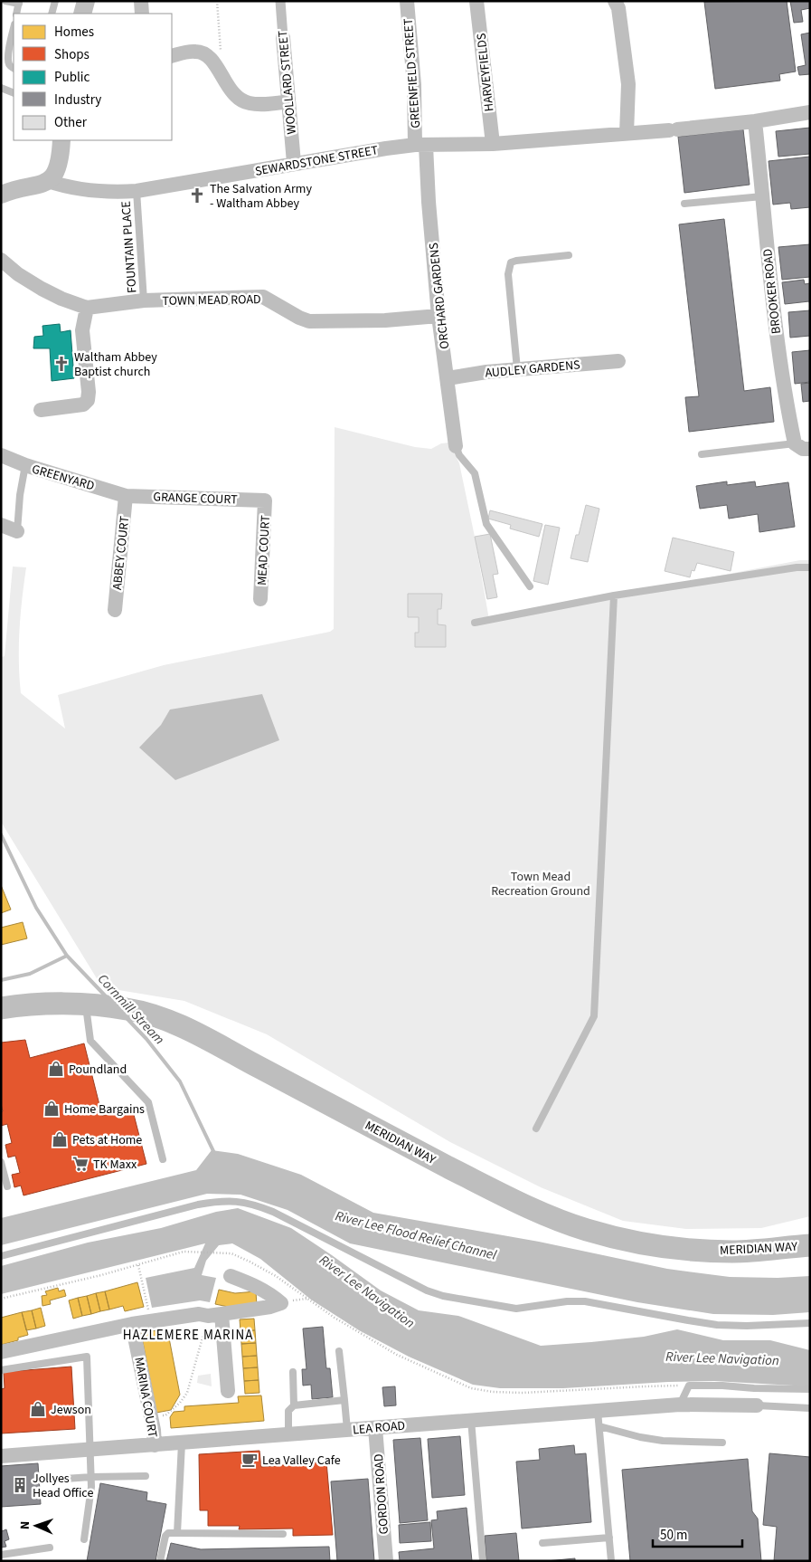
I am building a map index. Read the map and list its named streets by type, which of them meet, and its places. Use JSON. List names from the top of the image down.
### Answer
{
  "streets": {
    "main road": ["MERIDIAN WAY"],
    "street": [
      "HARVEYFIELDS",
      "GREENFIELD STREET",
      "WOOLLARD STREET",
      "SEWARDSTONE STREET",
      "BROOKER ROAD",
      "ORCHARD GARDENS",
      "TOWN MEAD ROAD",
      "AUDLEY GARDENS",
      "GREENYARD",
      "GRANGE COURT",
      "MEAD COURT",
      "ABBEY COURT",
      "MARINA COURT",
      "LEA ROAD",
      "GORDON ROAD"
    ],
    "lane": ["FOUNTAIN PLACE"]
  },
  "crossings": [
    ["GREENFIELD STREET", "SEWARDSTONE STREET"],
    ["GREENFIELD STREET", "ORCHARD GARDENS"],
    ["WOOLLARD STREET", "SEWARDSTONE STREET"],
    ["SEWARDSTONE STREET", "FOUNTAIN PLACE"],
    ["SEWARDSTONE STREET", "ORCHARD GARDENS"],
    ["FOUNTAIN PLACE", "TOWN MEAD ROAD"],
    ["ORCHARD GARDENS", "TOWN MEAD ROAD"],
    ["ORCHARD GARDENS", "AUDLEY GARDENS"],
    ["GREENYARD", "GRANGE COURT"],
    ["GREENYARD", "ABBEY COURT"],
    ["GRANGE COURT", "MEAD COURT"],
    ["GRANGE COURT", "ABBEY COURT"],
    ["MARINA COURT", "LEA ROAD"],
    ["LEA ROAD", "GORDON ROAD"]
  ],
  "districts": ["HAZLEMERE MARINA"],
  "water": ["Cornmill Stream", "River Lee Flood Relief Channel", "River Lee Navigation"],
  "parks": ["Town Mead Recreation Ground"],
  "places": {
    "church": ["The Salvation Army - Waltham Abbey", "Waltham Abbey Baptist church"],
    "shop": [
      "Poundland",
      "Home Bargains",
      "Pets at Home",
      "Jewson"
    ],
    "supermarket": ["TK Maxx"],
    "cafe": ["Lea Valley Cafe"],
    "building": ["Jollyes Head Office"]
  },
  "legend": [
    "Homes",
    "Shops",
    "Public",
    "Industry",
    "Other"
  ],
  "scale_bar": "50 m",
  "north": "left"
}
